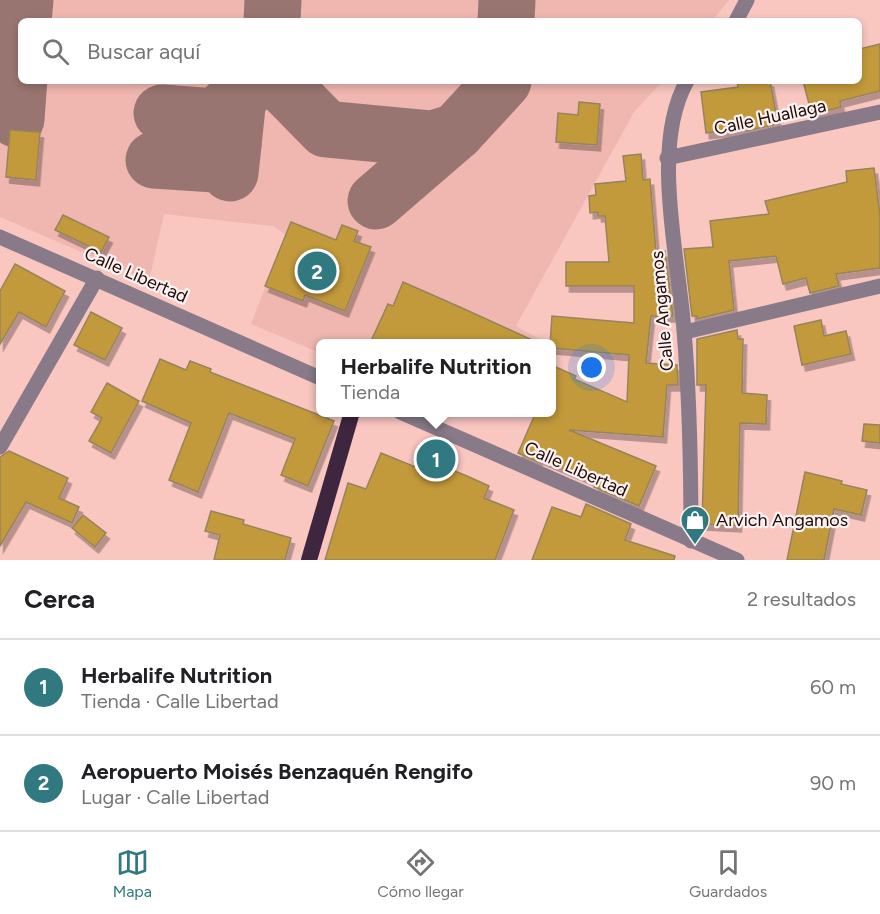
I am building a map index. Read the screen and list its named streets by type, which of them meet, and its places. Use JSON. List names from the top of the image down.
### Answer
{
  "streets": {
    "street": ["Calle Huallaga", "Calle Libertad", "Calle Angamos"]
  },
  "crossings": [
    ["Calle Huallaga", "Calle Angamos"],
    ["Calle Libertad", "Calle Angamos"]
  ],
  "places": {
    "shop": ["Arvich Angamos"]
  },
  "page": {
    "search": "Buscar aquí",
    "pins": ["2", "1"],
    "popup": ["Herbalife Nutrition", "Tienda"],
    "heading": ["Cerca", "2 resultados"],
    "list": [
      {
        "mark": "1",
        "name": "Herbalife Nutrition",
        "note": "Tienda · Calle Libertad",
        "value": "60 m"
      },
      {
        "mark": "2",
        "name": "Aeropuerto Moisés Benzaquén Rengifo",
        "note": "Lugar · Calle Libertad",
        "value": "90 m"
      }
    ],
    "nav": ["Mapa", "Cómo llegar", "Guardados"]
  }
}
